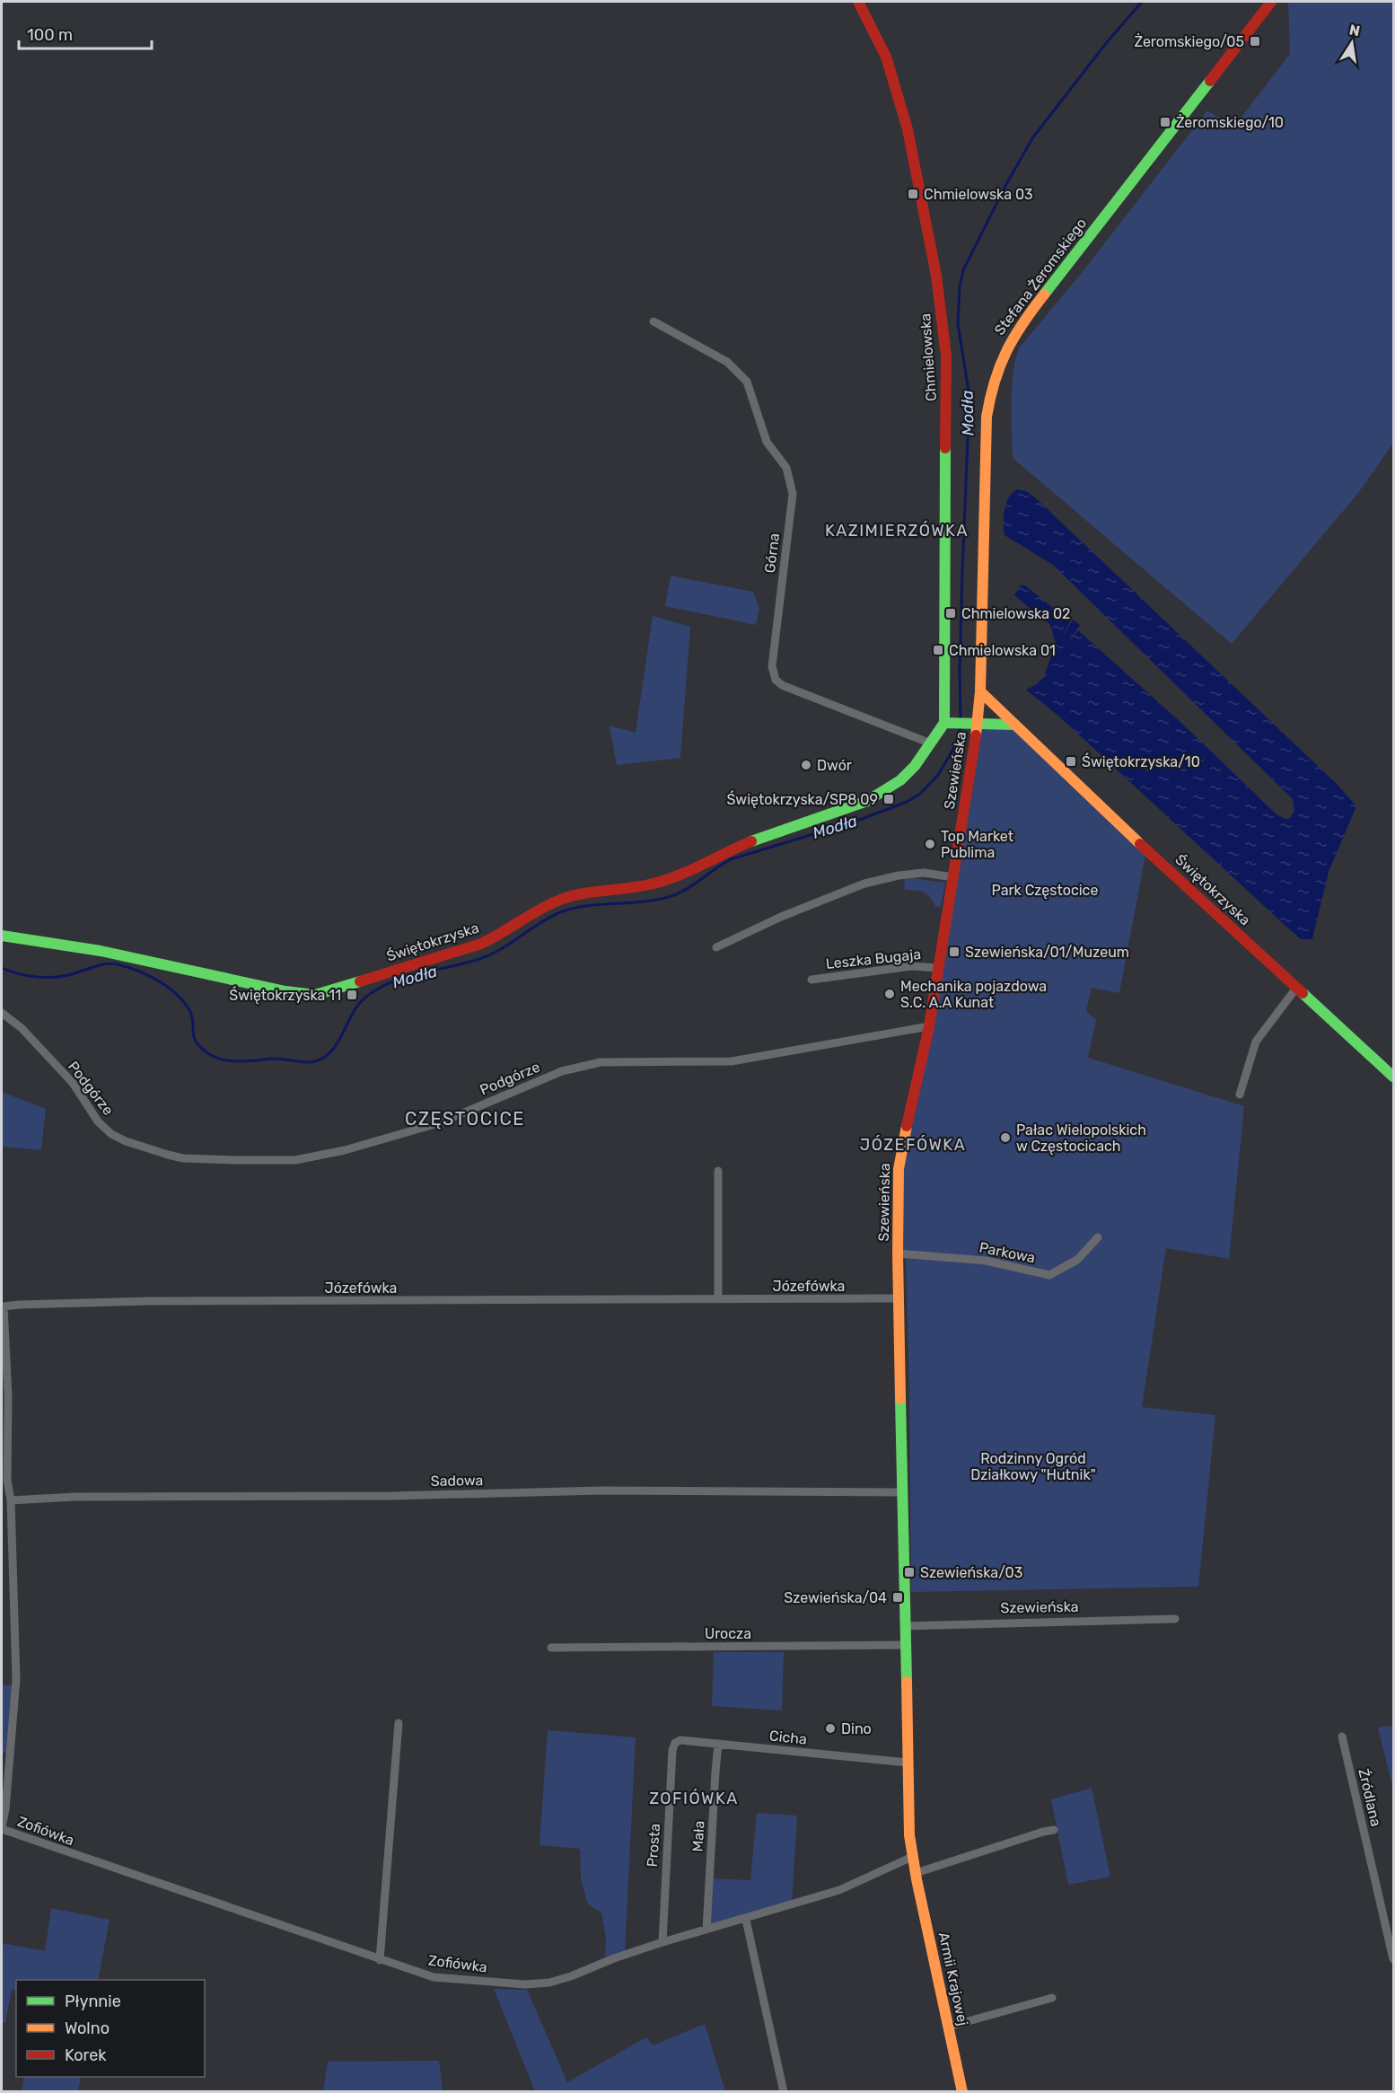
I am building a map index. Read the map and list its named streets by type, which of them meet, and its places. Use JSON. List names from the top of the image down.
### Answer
{
  "streets": {
    "street": [
      "Stefana Żeromskiego",
      "Chmielowska",
      "Górna",
      "Szewieńska",
      "Świętokrzyska",
      "Leszka Bugaja",
      "Podgórze",
      "Parkowa",
      "Józefówka",
      "Sadowa",
      "Urocza",
      "Cicha",
      "Źródlana",
      "Zofiówka",
      "Mała",
      "Prosta",
      "Armii Krajowej"
    ]
  },
  "crossings": [
    ["Stefana Żeromskiego", "Szewieńska"],
    ["Stefana Żeromskiego", "Świętokrzyska"],
    ["Chmielowska", "Świętokrzyska"],
    ["Górna", "Świętokrzyska"],
    ["Szewieńska", "Leszka Bugaja"],
    ["Szewieńska", "Podgórze"],
    ["Szewieńska", "Parkowa"],
    ["Szewieńska", "Józefówka"],
    ["Szewieńska", "Sadowa"],
    ["Szewieńska", "Urocza"],
    ["Szewieńska", "Cicha"],
    ["Szewieńska", "Zofiówka"],
    ["Szewieńska", "Armii Krajowej"],
    ["Józefówka", "Sadowa"],
    ["Cicha", "Mała"],
    ["Cicha", "Prosta"],
    ["Zofiówka", "Mała"],
    ["Zofiówka", "Prosta"],
    ["Zofiówka", "Armii Krajowej"]
  ],
  "districts": [
    "KAZIMIERZÓWKA",
    "CZĘSTOCICE",
    "JÓZEFÓWKA",
    "ZOFIÓWKA"
  ],
  "water": ["Modła"],
  "parks": ["Park Częstocice", "Rodzinny Ogród Działkowy \"Hutnik\""],
  "places": {
    "transit": [
      "Żeromskiego/05",
      "Żeromskiego/10",
      "Chmielowska 03",
      "Chmielowska 02",
      "Chmielowska 01",
      "Świętokrzyska/10",
      "Świętokrzyska/SP8 09",
      "Szewieńska/01/Muzeum",
      "Świętokrzyska 11",
      "Szewieńska/03",
      "Szewieńska/04"
    ],
    "other": [
      "Dwór",
      "Top Market Publima",
      "Mechanika pojazdowa S.C. A.A Kunat",
      "Pałac Wielopolskich w Częstocicach",
      "Dino"
    ]
  },
  "legend": ["Płynnie", "Wolno", "Korek"],
  "scale_bar": "100 m",
  "north": "top"
}
